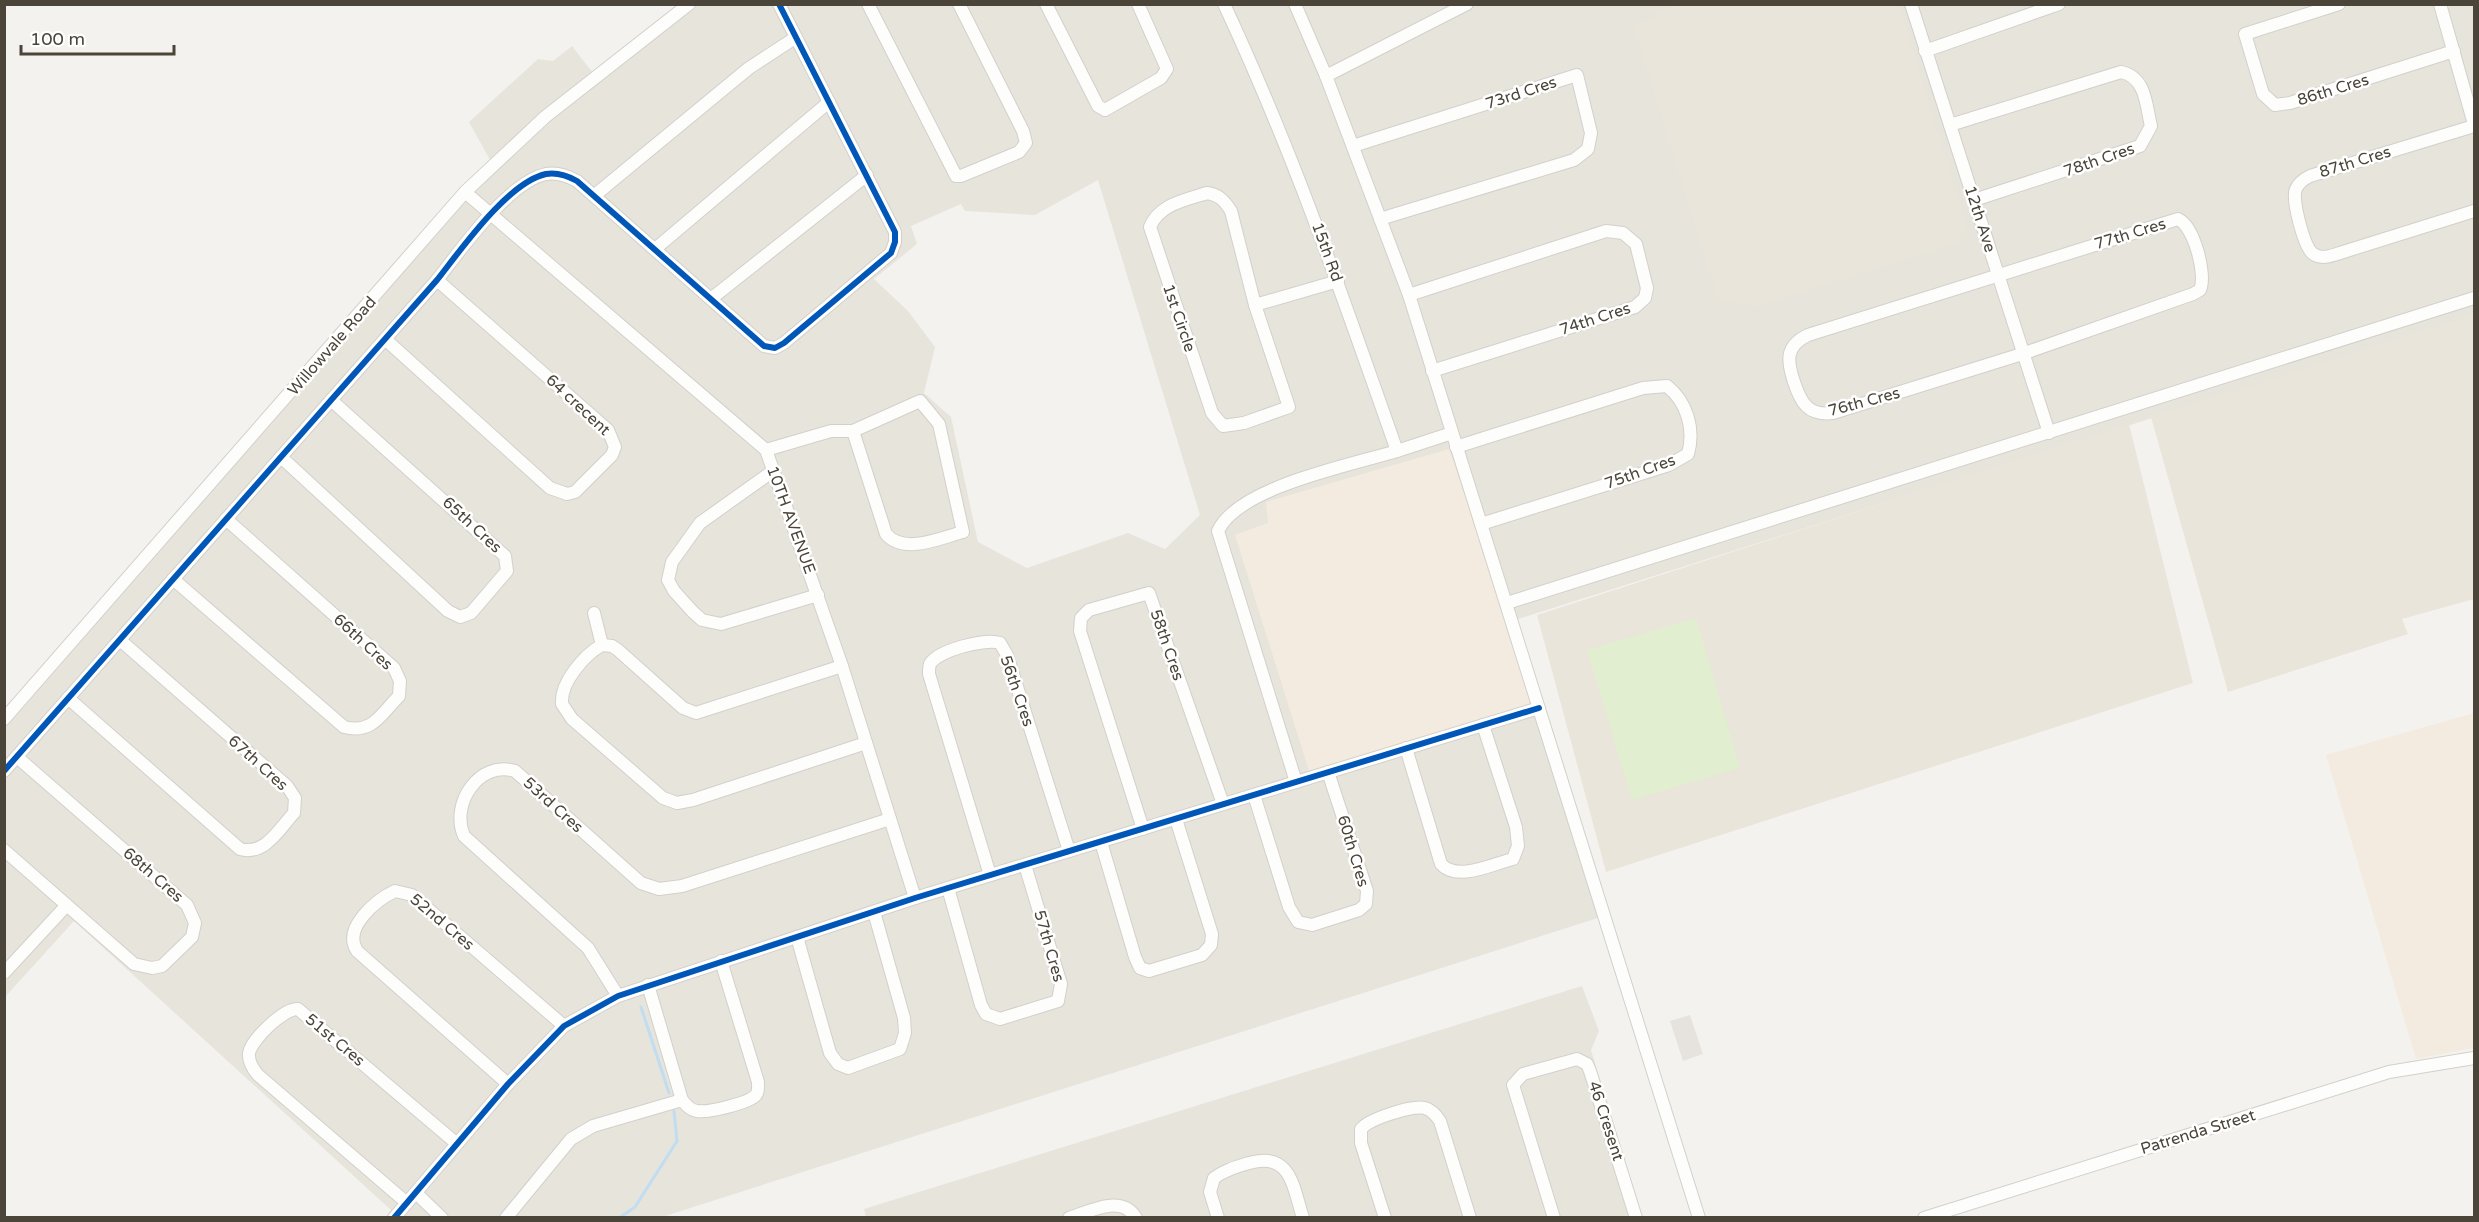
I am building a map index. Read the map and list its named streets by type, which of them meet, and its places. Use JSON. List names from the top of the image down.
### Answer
{
  "streets": {
    "street": [
      "86th Cres",
      "73rd Cres",
      "78th Cres",
      "87th Cres",
      "12th Ave",
      "77th Cres",
      "15th Rd",
      "1st Circle",
      "74th Cres",
      "Willowvale Road",
      "76th Cres",
      "64 crecent",
      "75th Cres",
      "10TH AVENUE",
      "65th Cres",
      "66th Cres",
      "58th Cres",
      "56th Cres",
      "67th Cres",
      "53rd Cres",
      "60th Cres",
      "68th Cres",
      "52nd Cres",
      "57th Cres",
      "51st Cres",
      "46 Cresent",
      "Patrenda Street"
    ]
  },
  "crossings": [
    ["78th Cres", "12th Ave"],
    ["12th Ave", "77th Cres"],
    ["12th Ave", "76th Cres"],
    ["77th Cres", "76th Cres"],
    ["Willowvale Road", "10TH AVENUE"],
    ["10TH AVENUE", "53rd Cres"]
  ],
  "scale_bar": "100 m"
}
